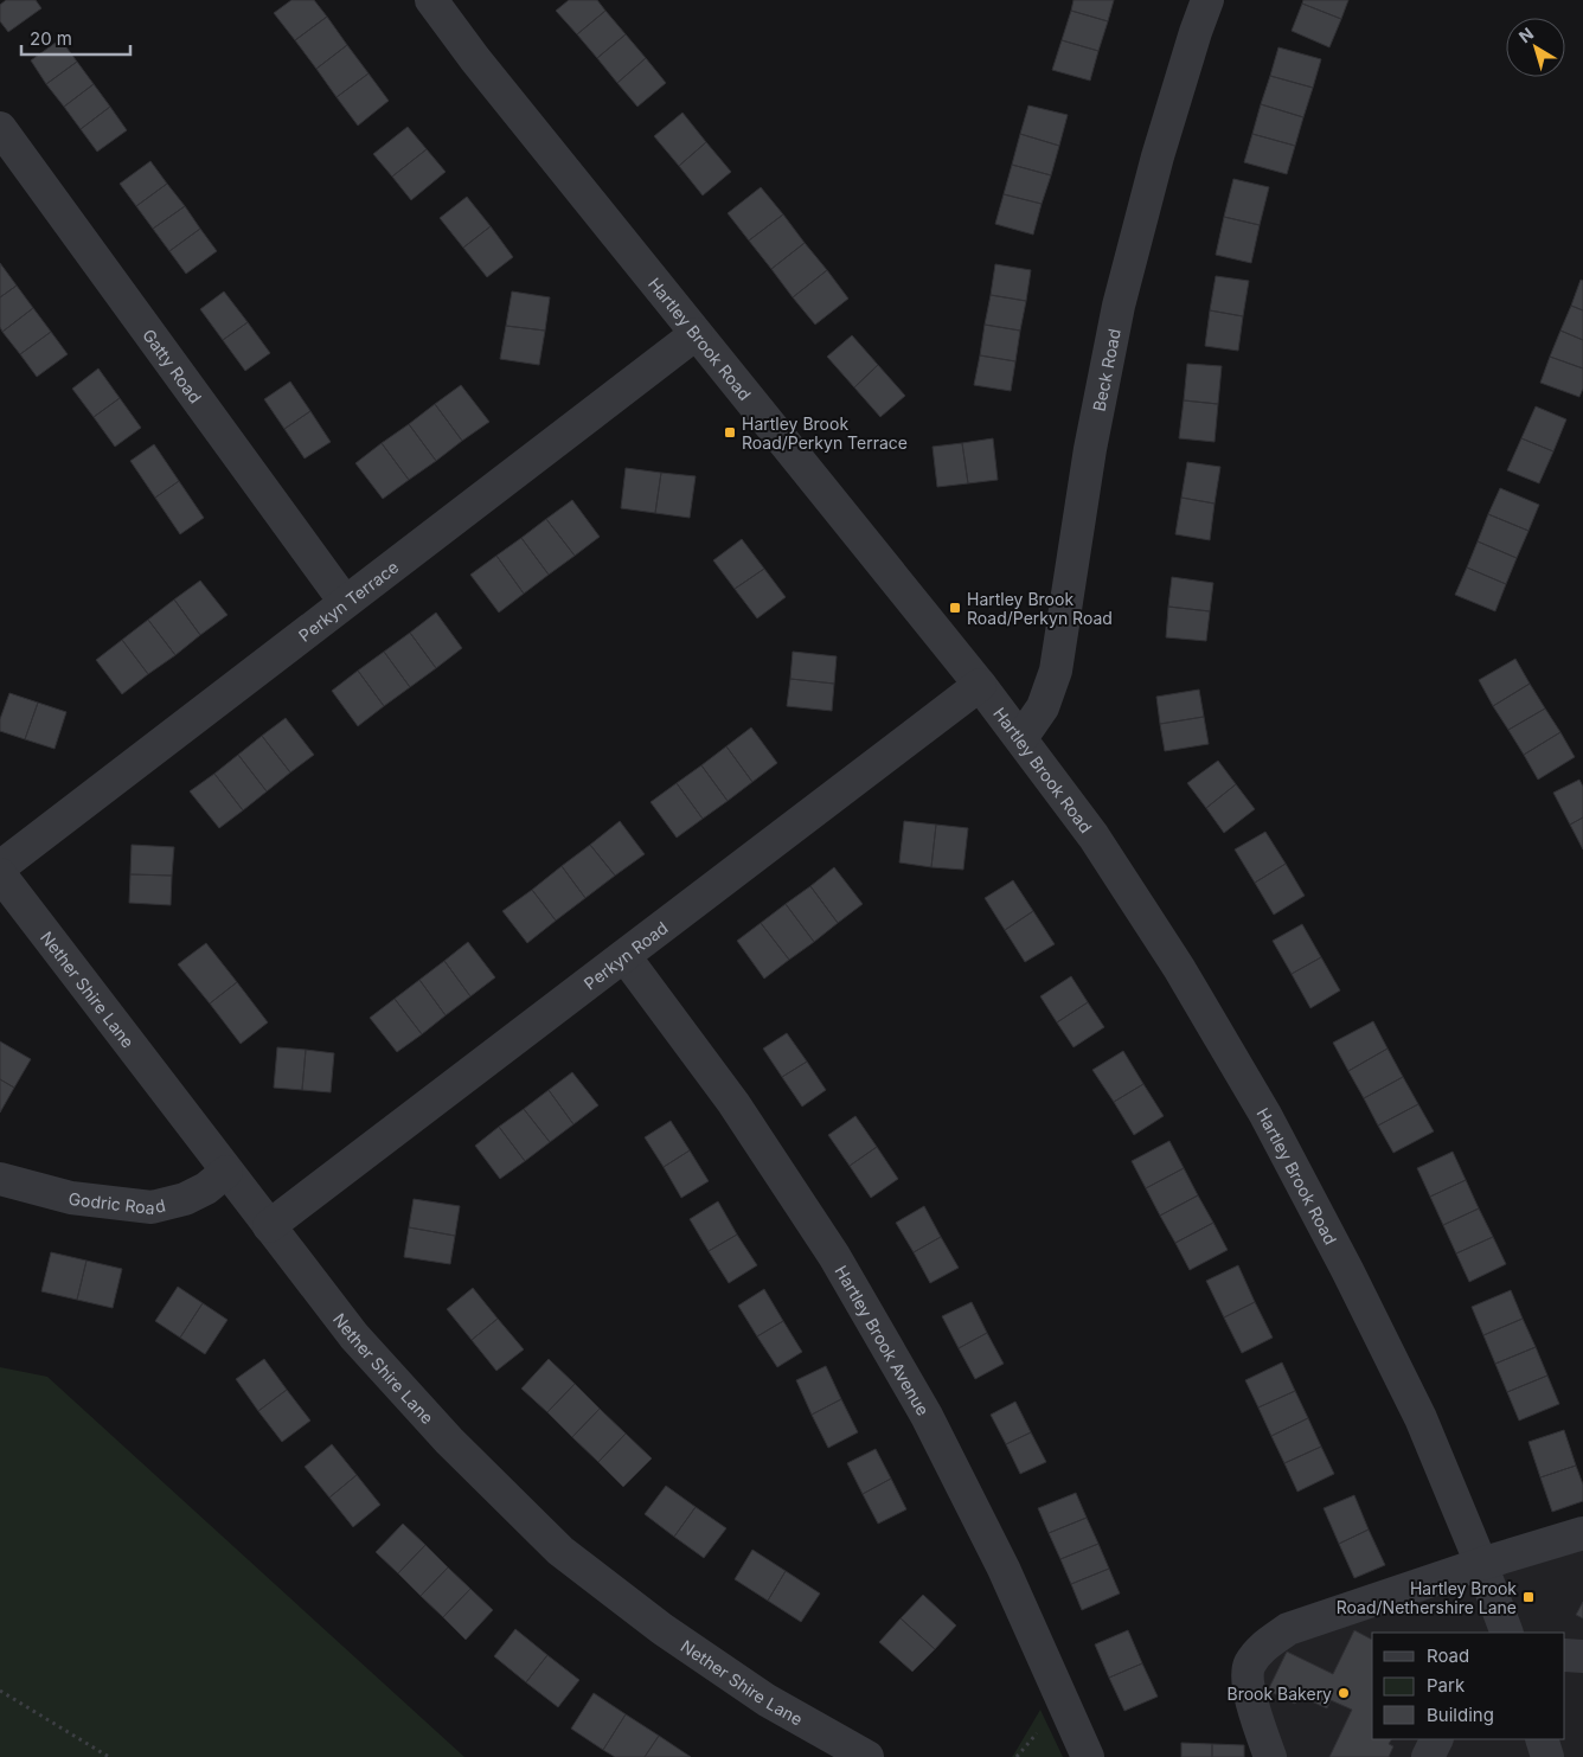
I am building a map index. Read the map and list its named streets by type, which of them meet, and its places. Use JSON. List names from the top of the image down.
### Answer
{
  "streets": {
    "street": [
      "Hartley Brook Road",
      "Gatty Road",
      "Beck Road",
      "Perkyn Terrace",
      "Perkyn Road",
      "Nether Shire Lane",
      "Godric Road",
      "Hartley Brook Avenue"
    ]
  },
  "crossings": [
    ["Hartley Brook Road", "Beck Road"],
    ["Hartley Brook Road", "Perkyn Terrace"],
    ["Hartley Brook Road", "Perkyn Road"],
    ["Gatty Road", "Perkyn Terrace"],
    ["Perkyn Road", "Nether Shire Lane"],
    ["Perkyn Road", "Hartley Brook Avenue"],
    ["Nether Shire Lane", "Godric Road"]
  ],
  "places": {
    "transit": ["Hartley Brook Road/Perkyn Terrace", "Hartley Brook Road/Perkyn Road", "Hartley Brook Road/Nethershire Lane"],
    "other": ["Brook Bakery"]
  },
  "legend": ["Road", "Park", "Building"],
  "scale_bar": "20 m",
  "north": "top left"
}
